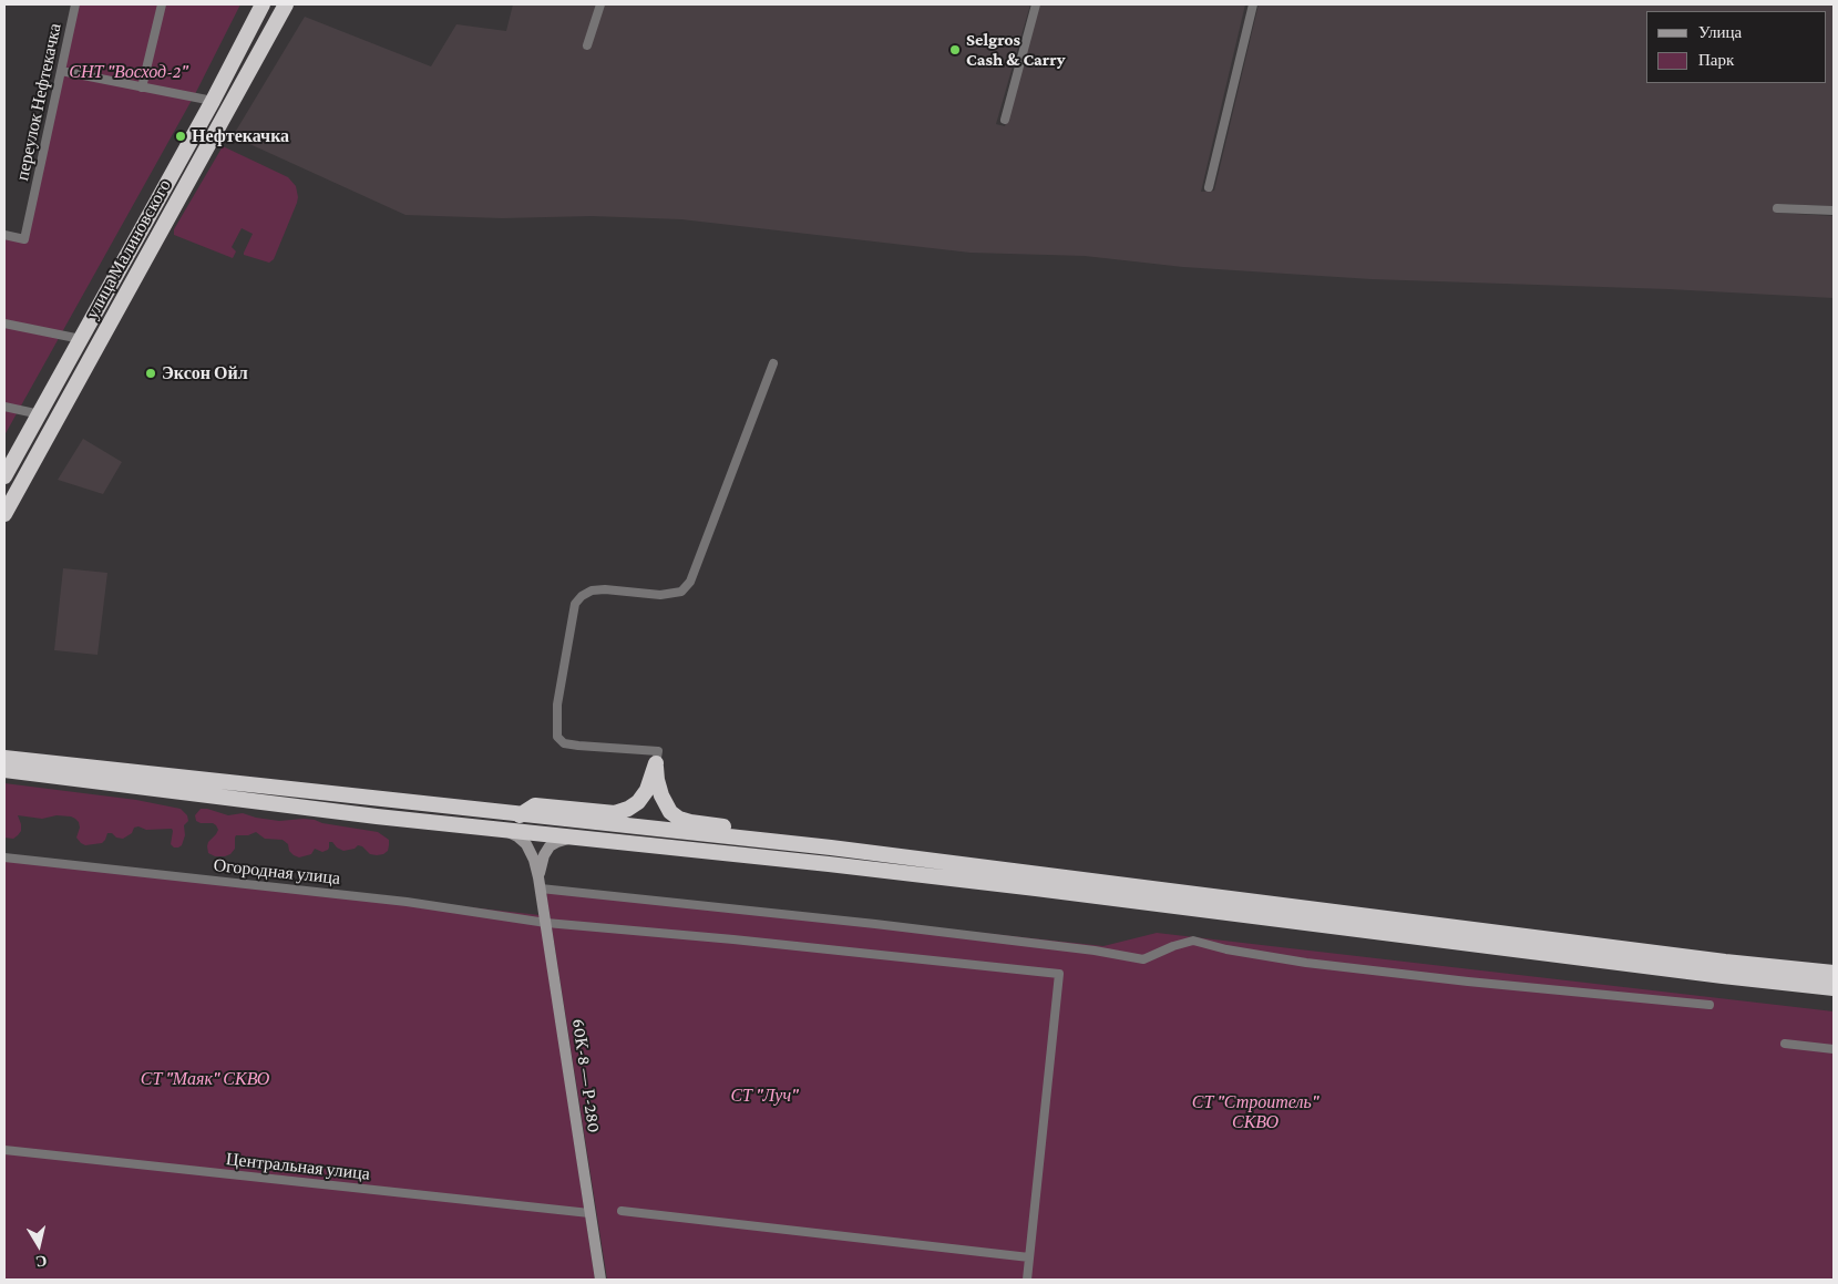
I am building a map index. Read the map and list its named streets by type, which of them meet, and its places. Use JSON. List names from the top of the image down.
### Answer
{
  "streets": {
    "highway": ["улица Малиновского"],
    "street": [
      "переулок Нефтекачка",
      "Огородная улица",
      "60К-8 — Р-280",
      "Центральная улица"
    ]
  },
  "crossings": [
    ["Огородная улица", "60К-8 — Р-280"],
    ["60К-8 — Р-280", "Центральная улица"]
  ],
  "parks": [
    "СНТ \"Восход-2\"",
    "СТ \"Маяк\" СКВО",
    "СТ \"Луч\"",
    "СТ \"Строитель\" СКВО"
  ],
  "places": ["Selgros Cash & Carry", "Нефтекачка", "Эксон Ойл"],
  "legend": ["Улица", "Парк"],
  "north": "bottom"
}
